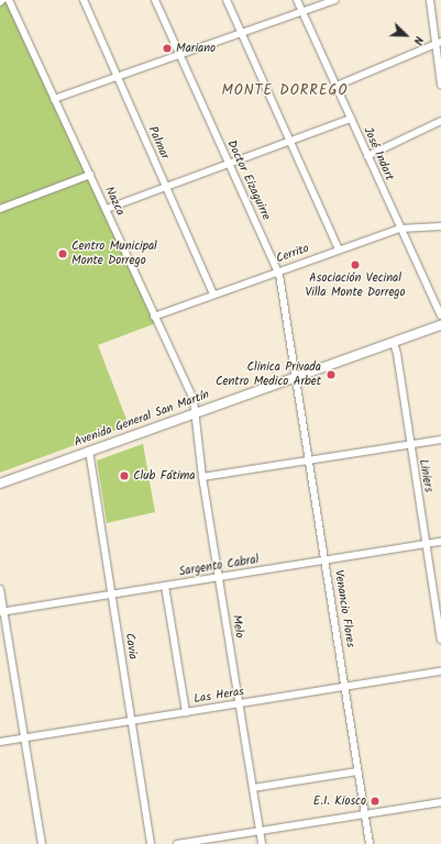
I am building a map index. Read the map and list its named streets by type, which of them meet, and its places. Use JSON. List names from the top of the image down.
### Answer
{
  "streets": {
    "main road": ["Avenida General San Martín"],
    "street": [
      "Palmar",
      "José Indart",
      "Doctor Eizaguirre",
      "Nazca",
      "Cerrito",
      "Liniers",
      "Sargento Cabral",
      "Venancio Flores",
      "Melo",
      "Cavia",
      "Las Heras"
    ]
  },
  "crossings": [
    ["Palmar", "Cerrito"],
    ["José Indart", "Cerrito"],
    ["Doctor Eizaguirre", "Cerrito"],
    ["Doctor Eizaguirre", "Avenida General San Martín"],
    ["Doctor Eizaguirre", "Venancio Flores"],
    ["Nazca", "Cerrito"],
    ["Nazca", "Avenida General San Martín"],
    ["Nazca", "Melo"],
    ["Avenida General San Martín", "Liniers"],
    ["Avenida General San Martín", "Venancio Flores"],
    ["Avenida General San Martín", "Melo"],
    ["Avenida General San Martín", "Cavia"],
    ["Liniers", "Sargento Cabral"],
    ["Sargento Cabral", "Venancio Flores"],
    ["Sargento Cabral", "Melo"],
    ["Sargento Cabral", "Cavia"],
    ["Venancio Flores", "Las Heras"],
    ["Melo", "Las Heras"],
    ["Cavia", "Las Heras"]
  ],
  "districts": ["MONTE DORREGO"],
  "places": [
    "Mariano",
    "Centro Municipal Monte Dorrego",
    "Asociación Vecinal Villa Monte Dorrego",
    "Clinica Privada Centro Medico Arbet",
    "Club Fátima",
    "E.I. Kiosco"
  ],
  "north": "bottom right"
}
